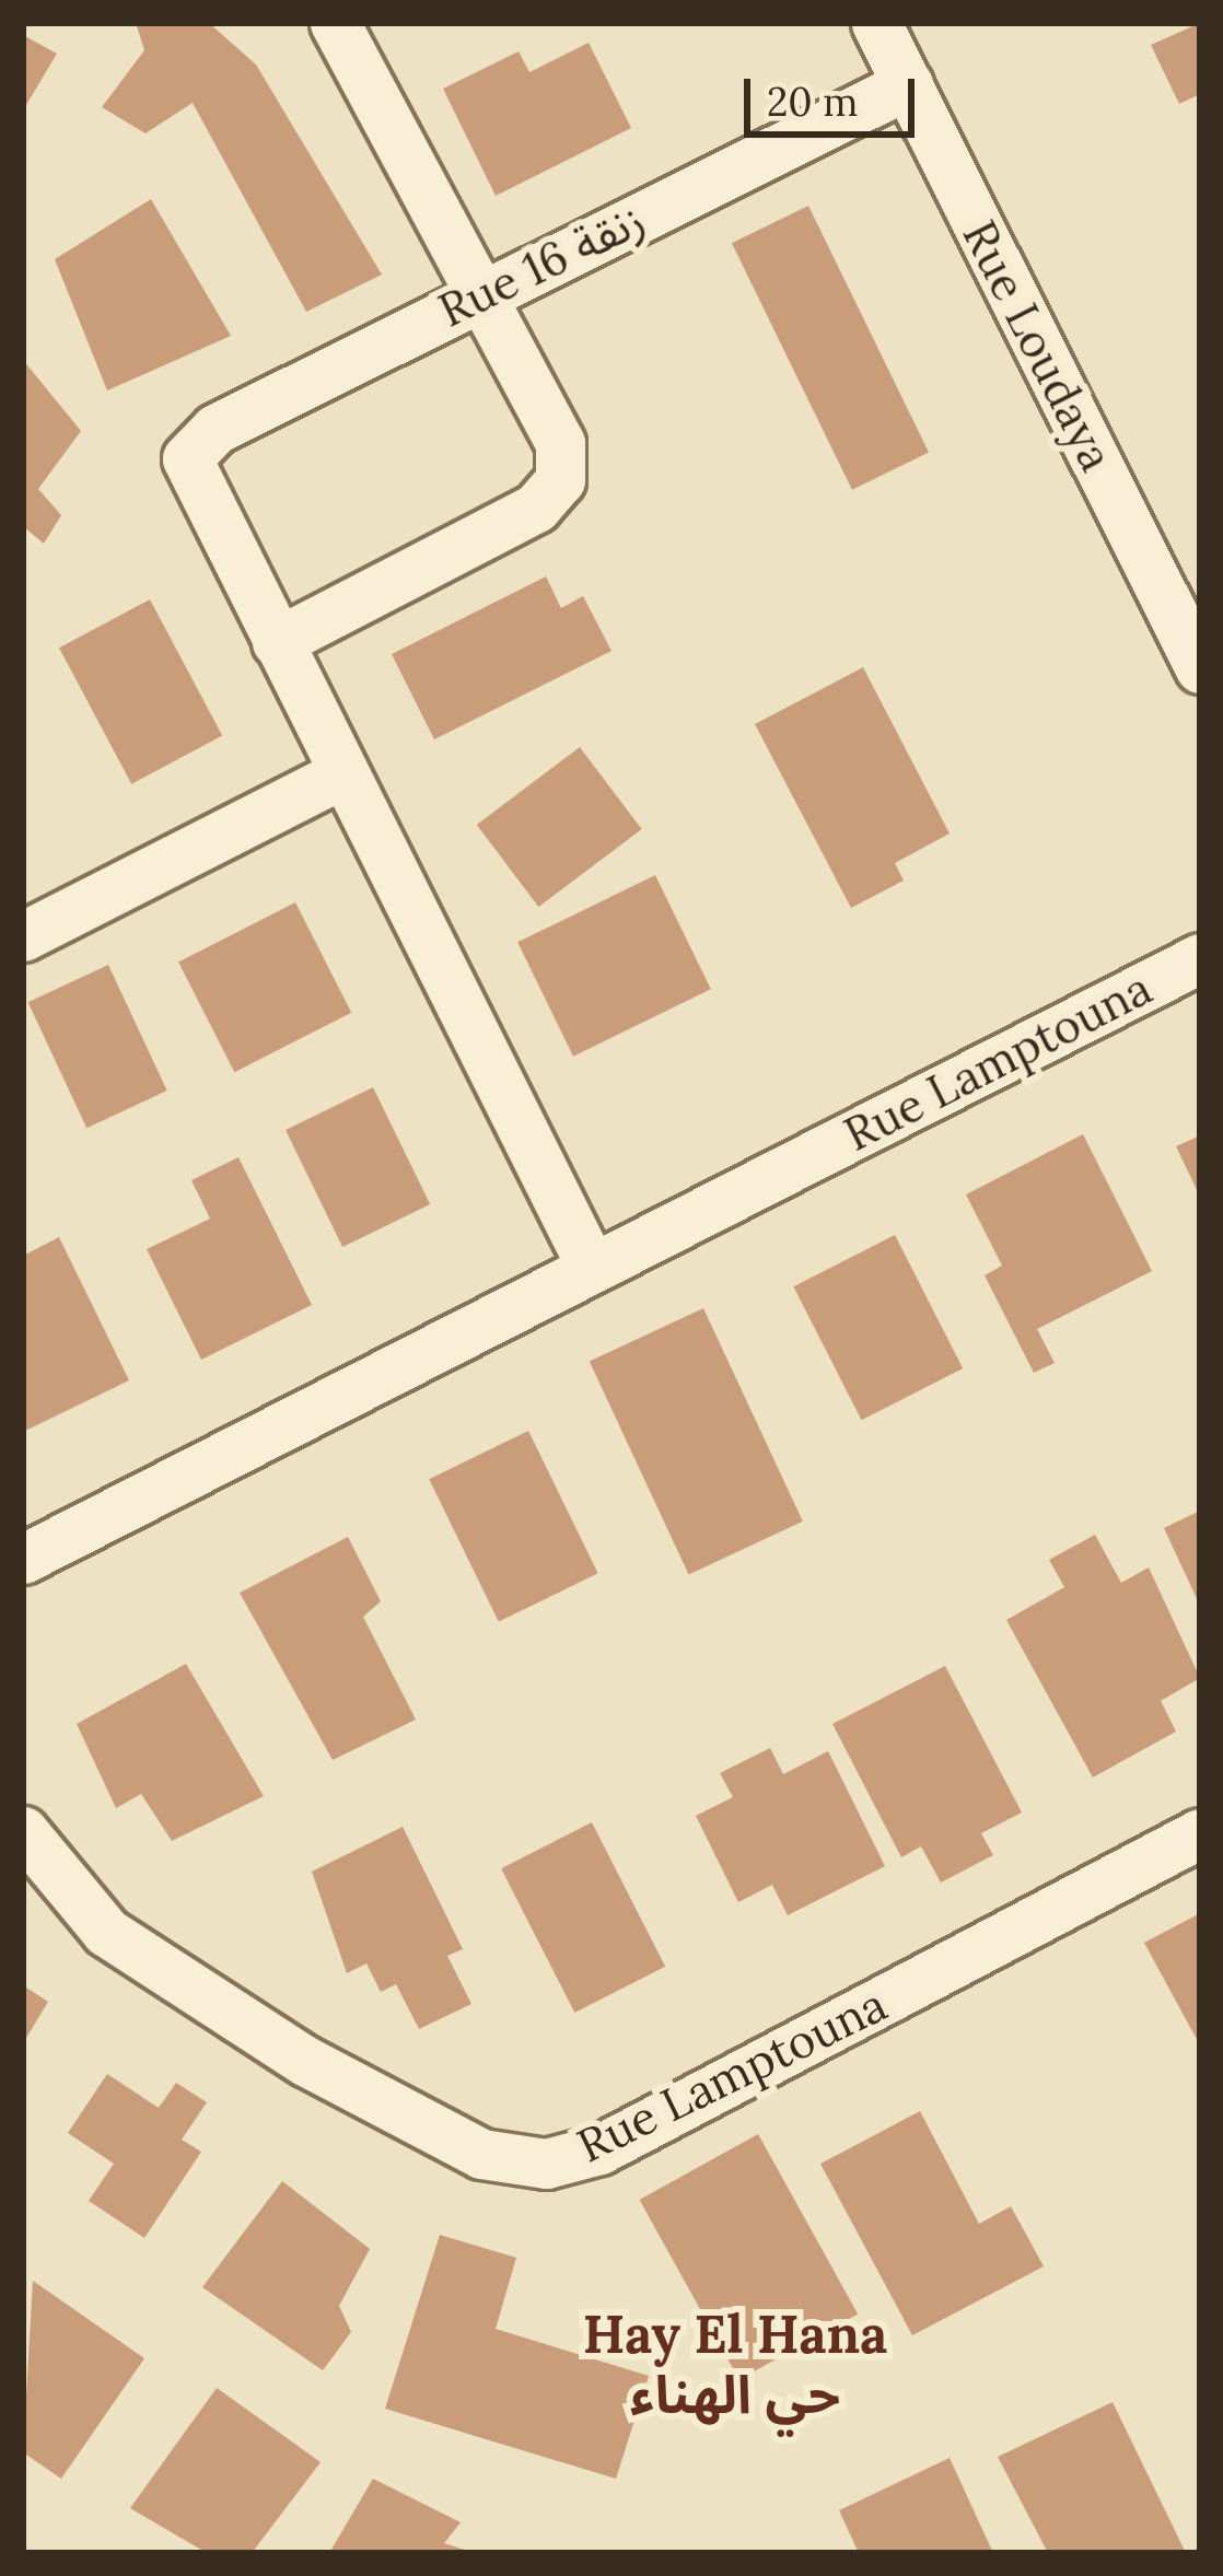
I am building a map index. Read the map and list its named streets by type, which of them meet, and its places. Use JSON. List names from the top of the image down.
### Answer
{
  "streets": {
    "street": ["Rue 16 زنقة", "Rue Loudaya", "Rue Lamptouna"]
  },
  "crossings": [
    ["Rue 16 زنقة", "Rue Loudaya"]
  ],
  "districts": ["Hay El Hana حي الهناء"],
  "scale_bar": "20 m"
}
